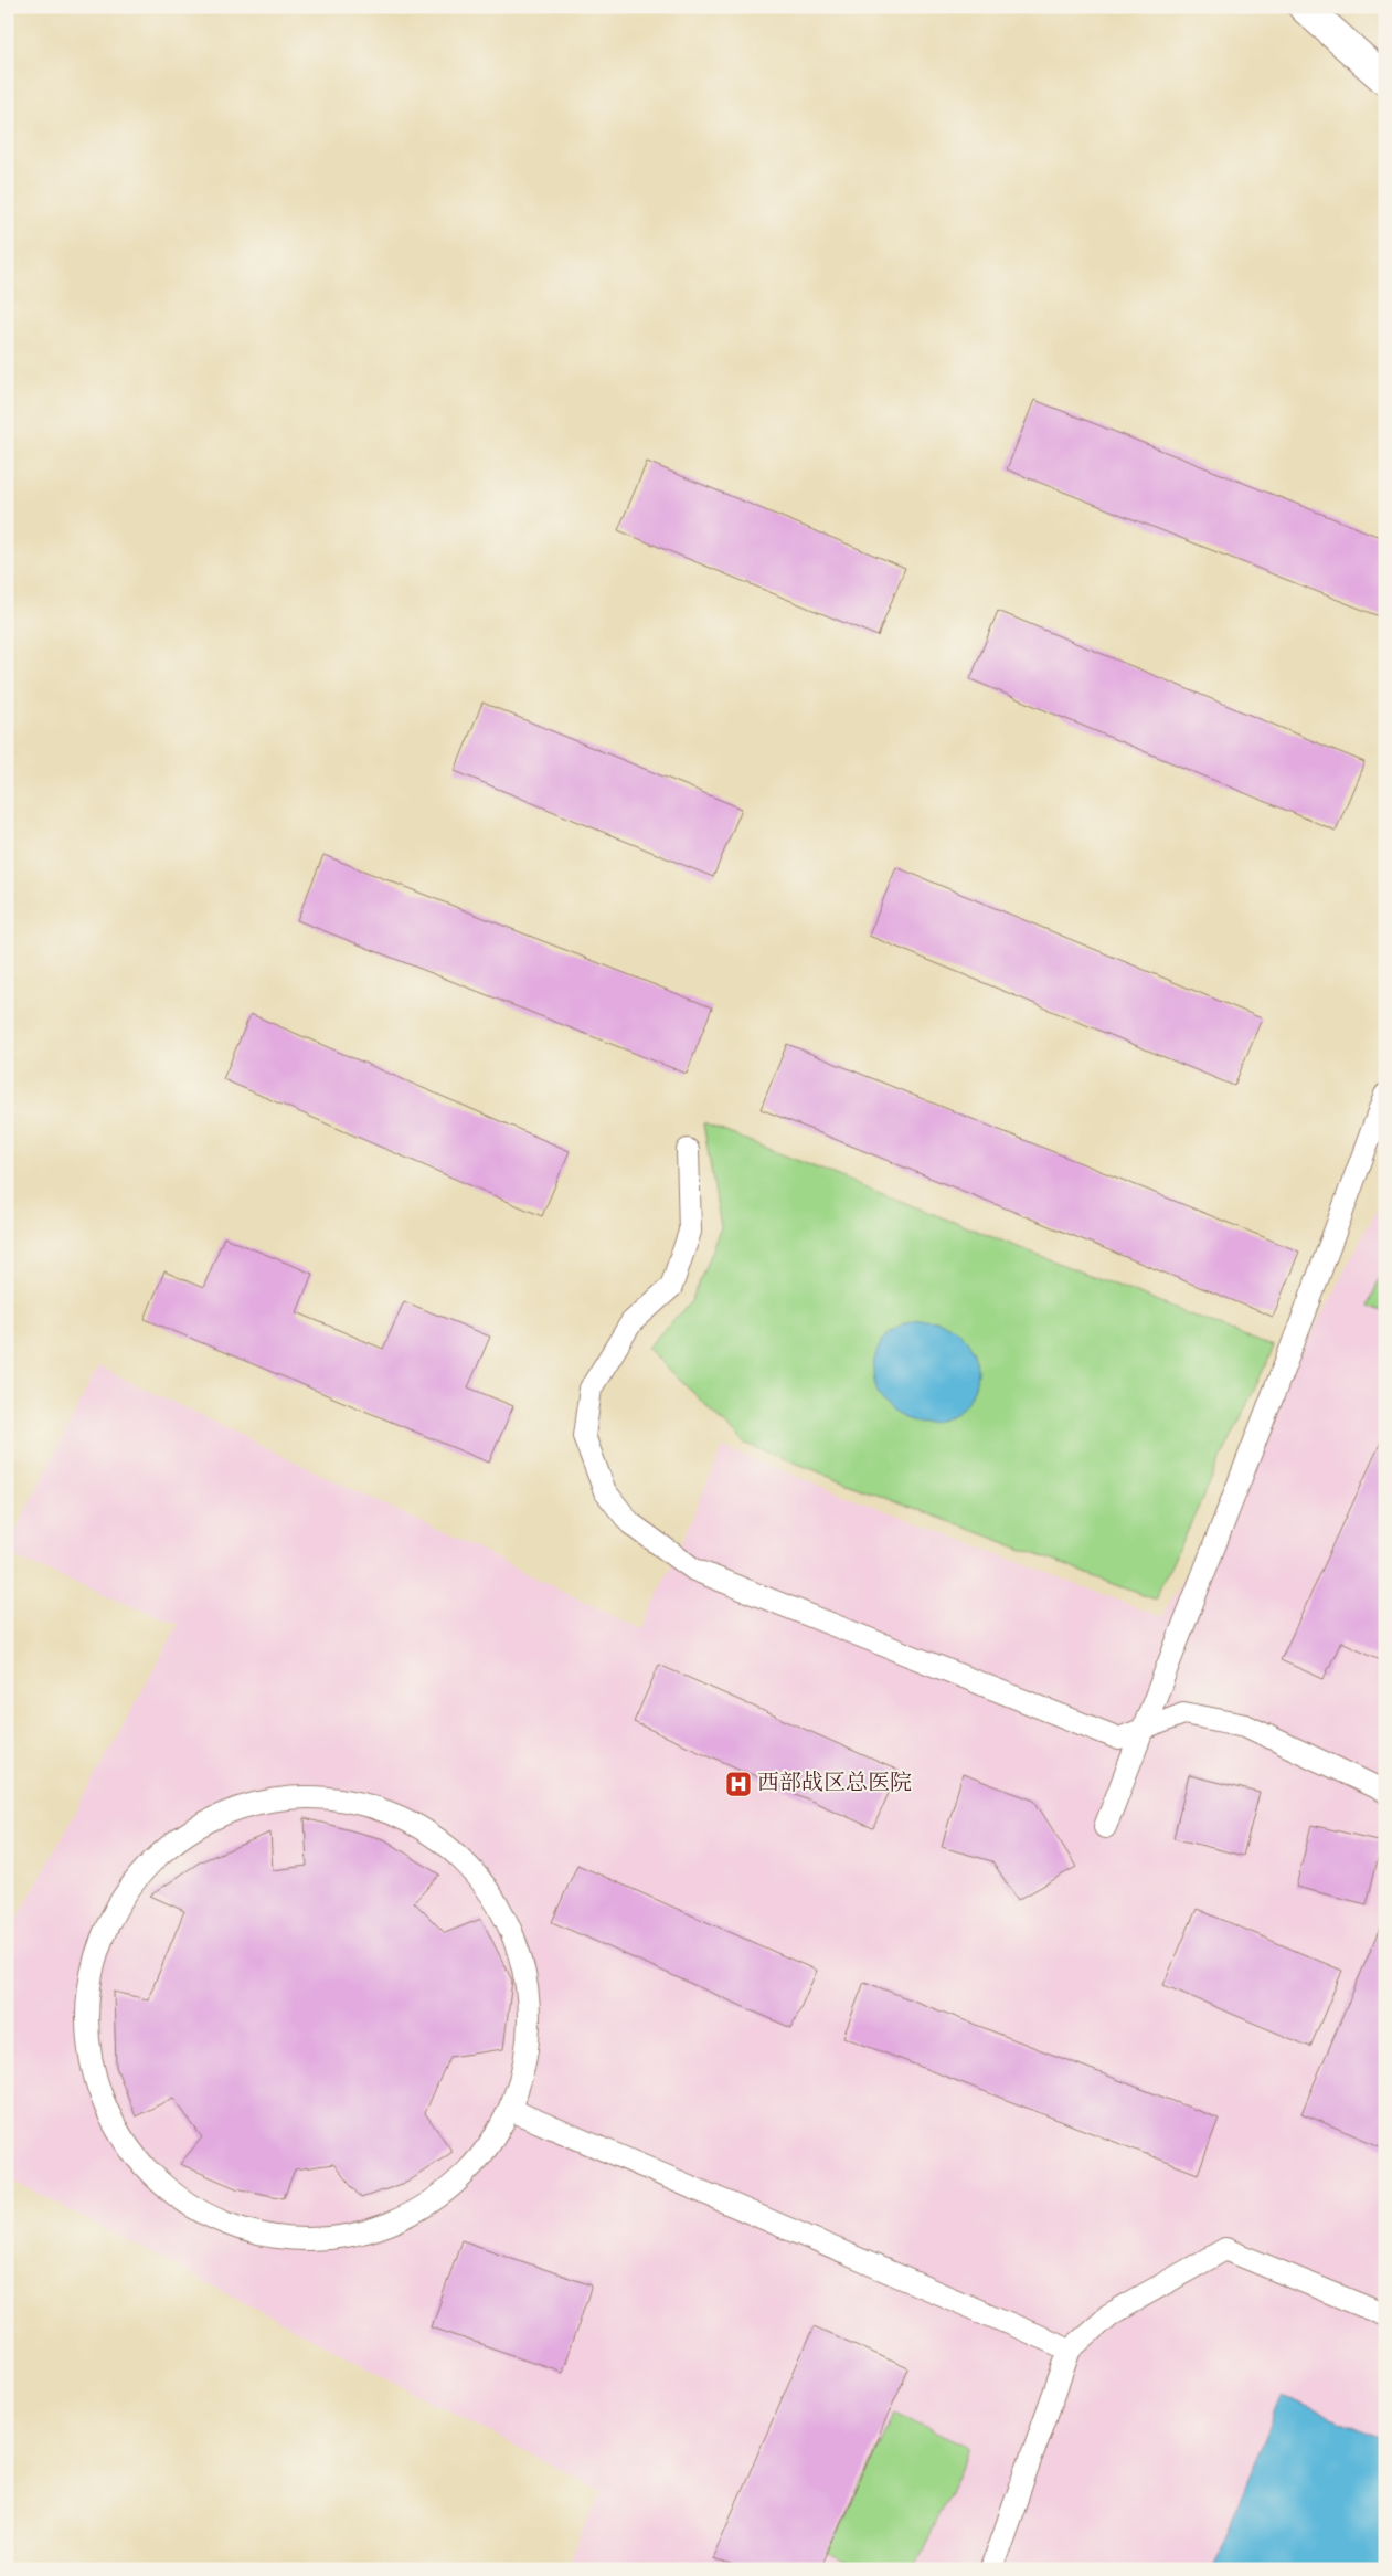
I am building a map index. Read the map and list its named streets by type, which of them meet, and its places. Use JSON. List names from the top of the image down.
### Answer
{
  "places": {
    "hospital": ["西部战区总医院"]
  }
}
